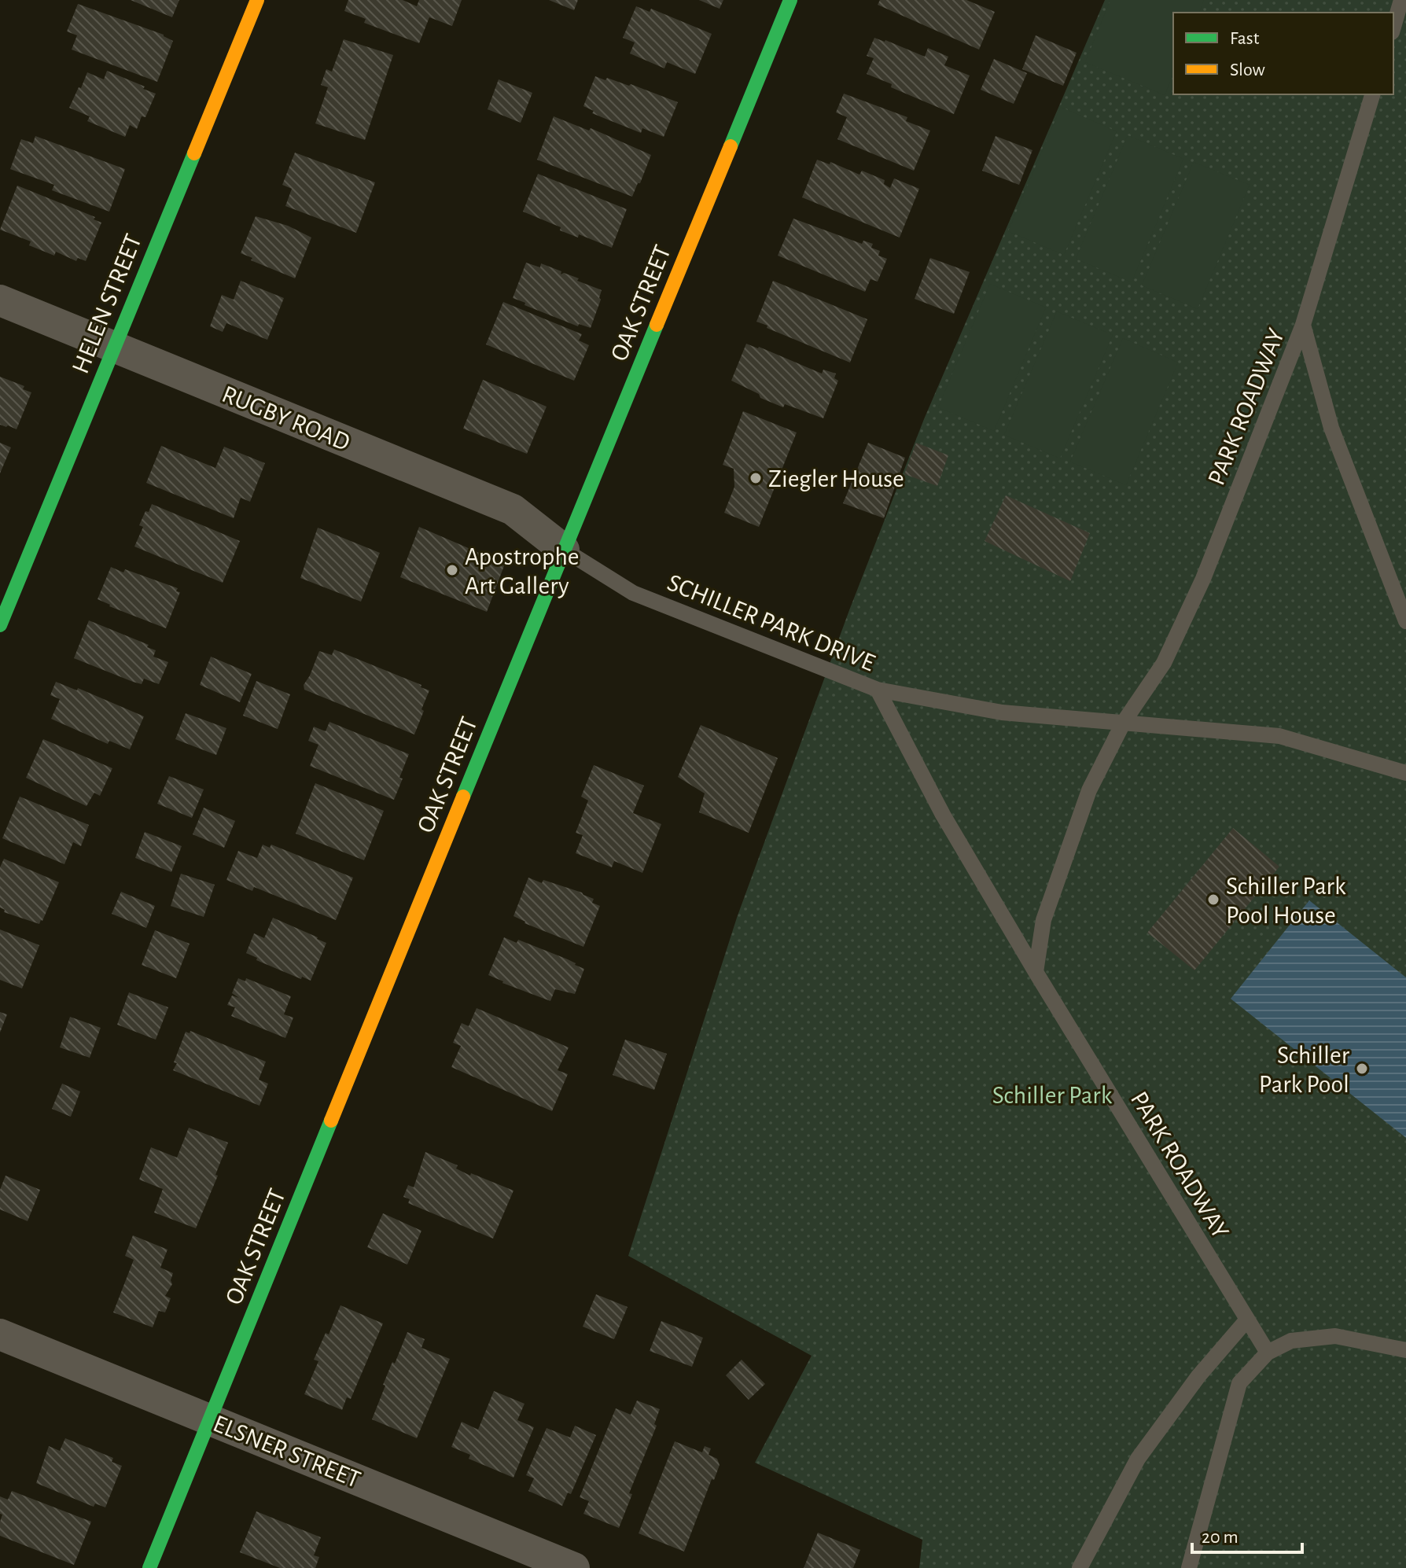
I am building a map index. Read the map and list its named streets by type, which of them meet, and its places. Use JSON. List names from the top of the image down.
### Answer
{
  "streets": {
    "street": [
      "OAK STREET",
      "HELEN STREET",
      "RUGBY ROAD",
      "ELSNER STREET"
    ],
    "lane": ["PARK ROADWAY", "SCHILLER PARK DRIVE"]
  },
  "crossings": [
    ["OAK STREET", "RUGBY ROAD"],
    ["OAK STREET", "SCHILLER PARK DRIVE"],
    ["OAK STREET", "ELSNER STREET"],
    ["HELEN STREET", "RUGBY ROAD"],
    ["PARK ROADWAY", "SCHILLER PARK DRIVE"],
    ["RUGBY ROAD", "SCHILLER PARK DRIVE"]
  ],
  "parks": ["Schiller Park"],
  "places": [
    "Ziegler House",
    "Apostrophe Art Gallery",
    "Schiller Park Pool House",
    "Schiller Park Pool"
  ],
  "legend": ["Fast", "Slow"],
  "scale_bar": "20 m"
}
